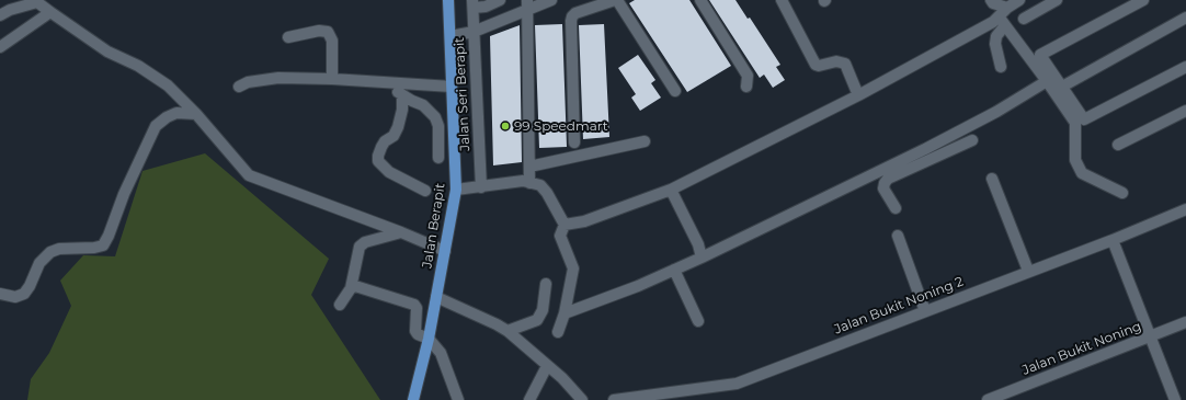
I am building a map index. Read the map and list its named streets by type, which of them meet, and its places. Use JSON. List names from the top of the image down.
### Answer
{
  "streets": {
    "main road": ["Jalan Berapit"],
    "street": ["Jalan Seri Berapit", "Jalan Bukit Noning 2", "Jalan Bukit Noning"]
  },
  "places": ["99 Speedmart"]
}
